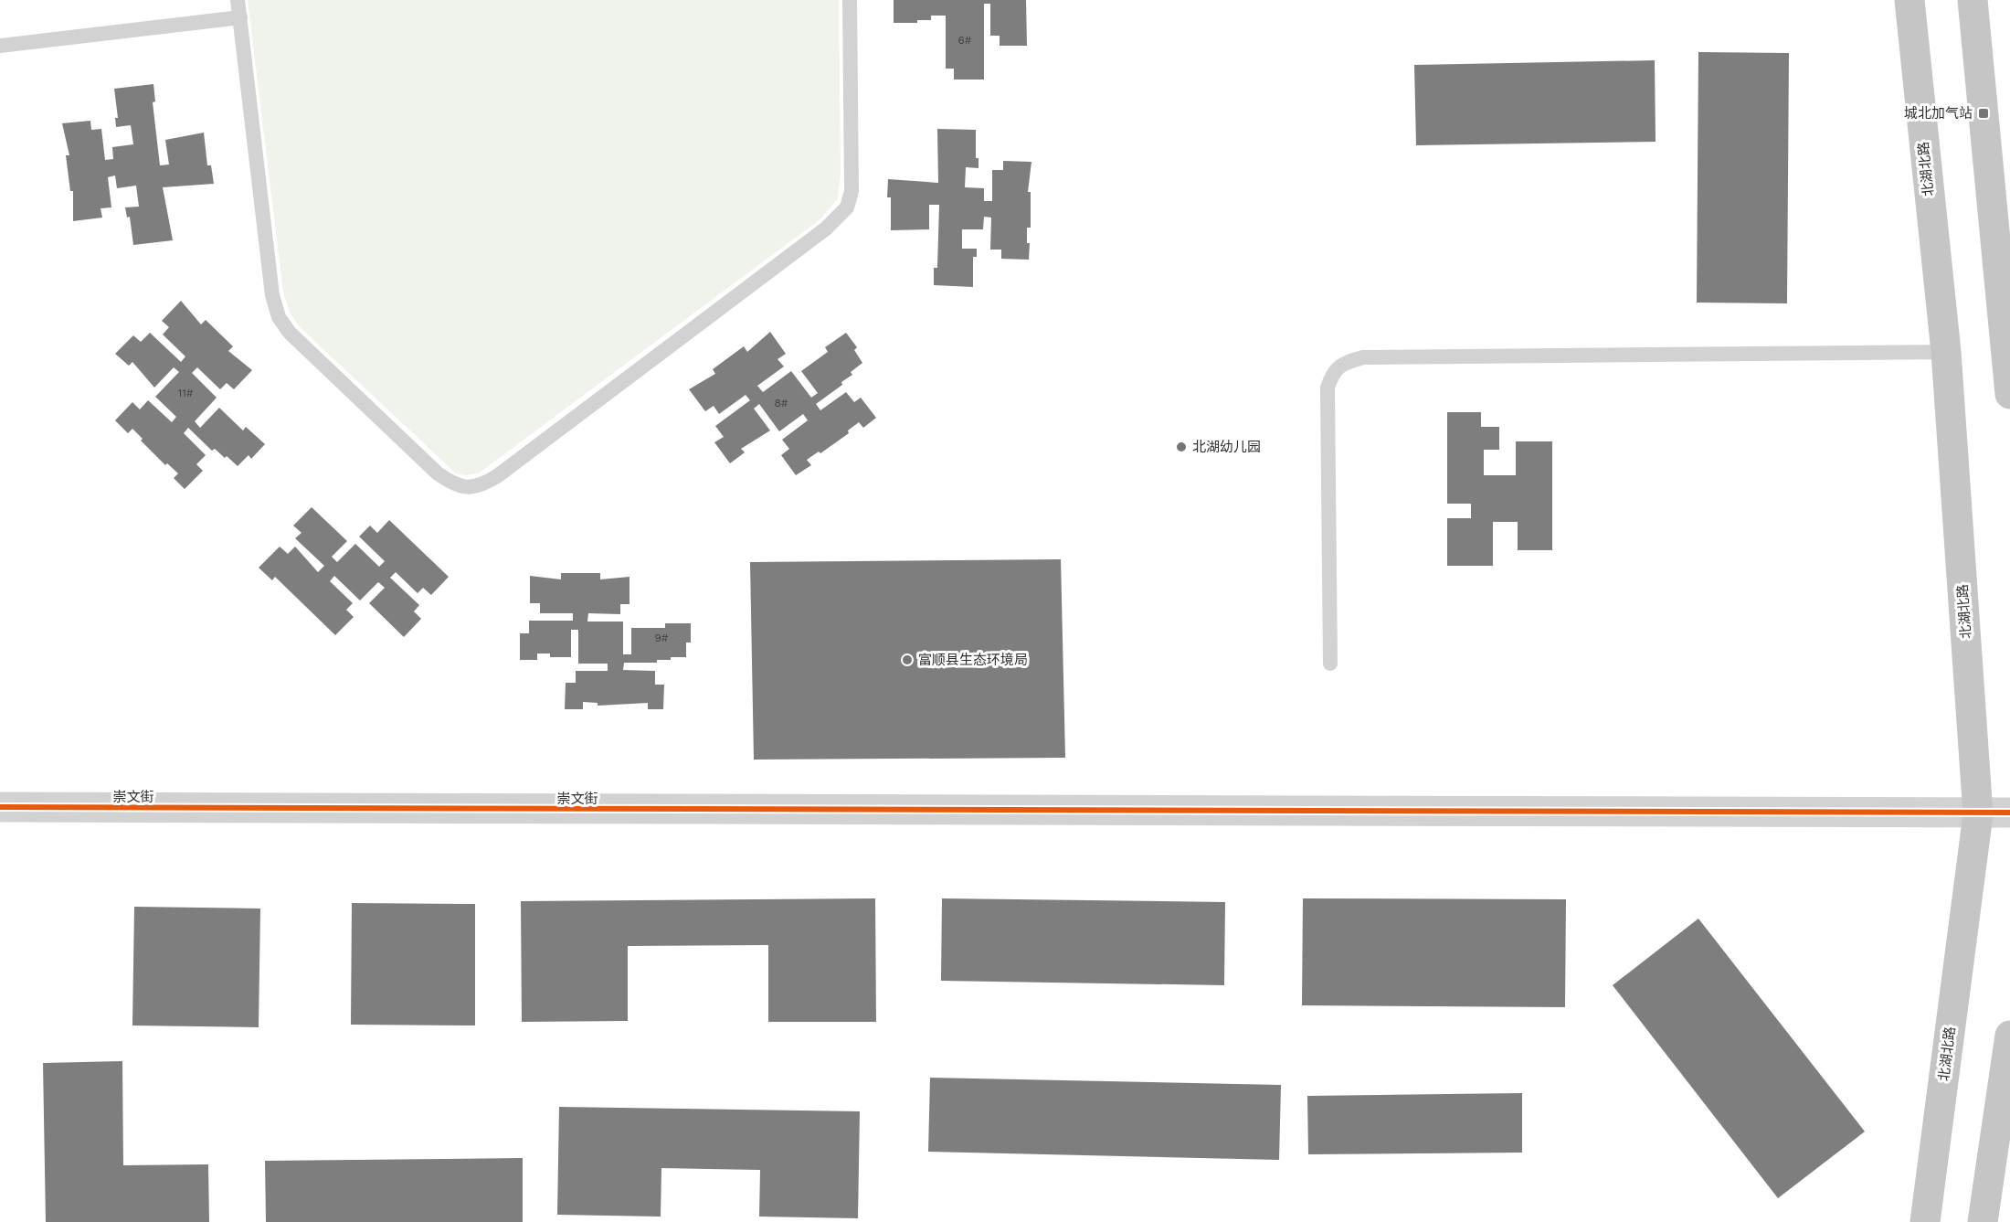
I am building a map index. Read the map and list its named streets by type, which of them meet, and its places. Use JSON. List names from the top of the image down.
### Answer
{
  "streets": {
    "main road": ["北湖北路"],
    "street": ["崇文街"]
  },
  "crossings": [
    ["北湖北路", "崇文街"]
  ],
  "places": {
    "transit": ["城北加气站"],
    "other": ["北湖幼儿园", "富顺县生态环境局"]
  },
  "house_numbers": [
    "6#",
    "11#",
    "8#",
    "9#"
  ]
}
